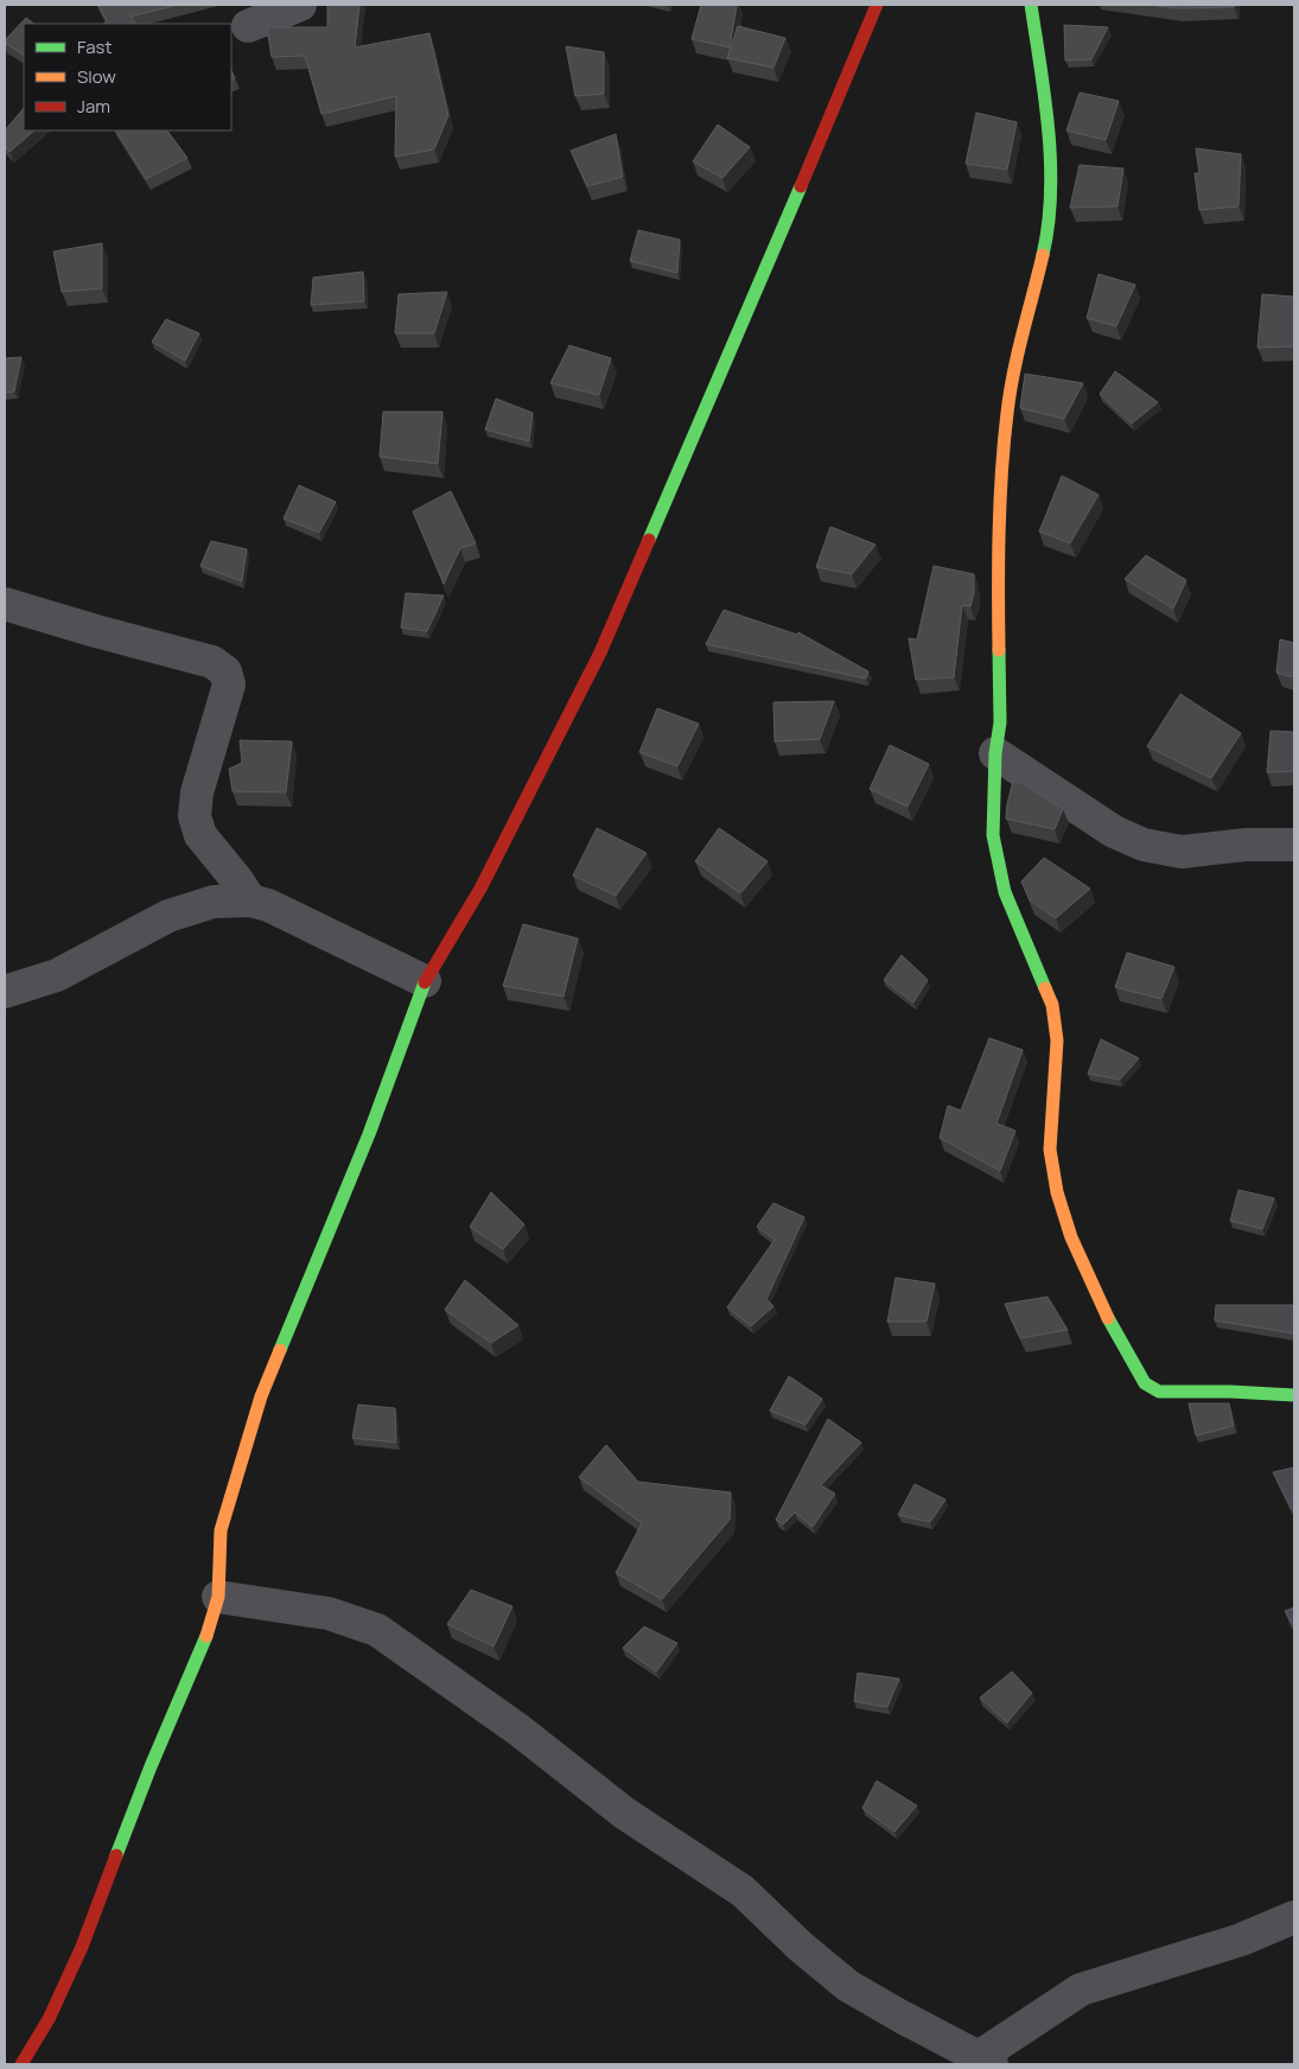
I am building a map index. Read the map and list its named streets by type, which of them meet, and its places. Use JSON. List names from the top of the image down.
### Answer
{
  "legend": ["Fast", "Slow", "Jam"]
}
